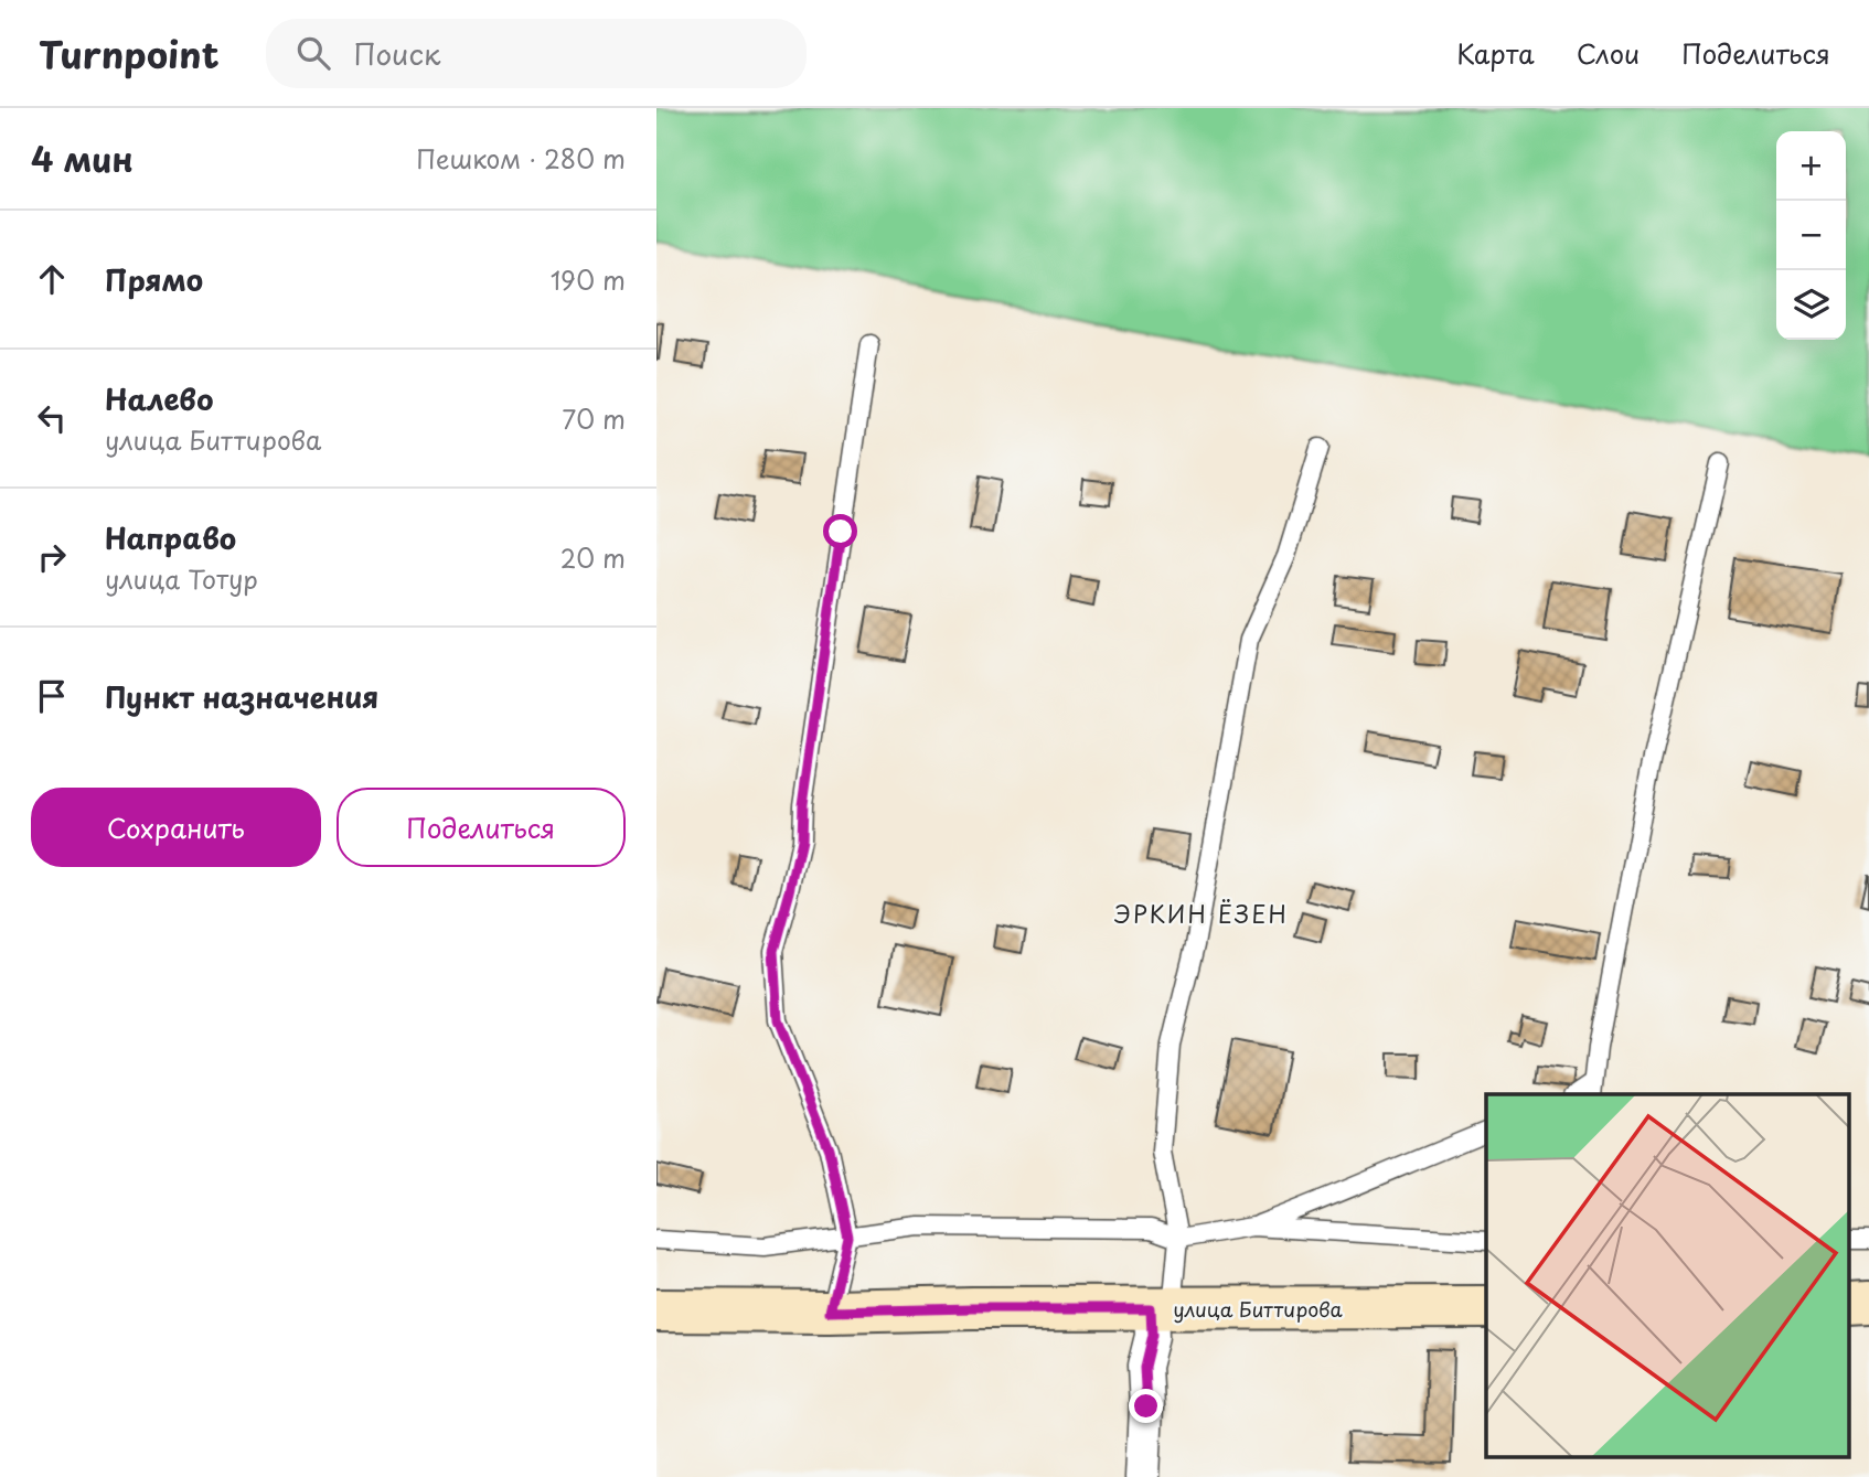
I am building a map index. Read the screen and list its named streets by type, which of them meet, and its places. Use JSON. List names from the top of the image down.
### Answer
{
  "streets": {
    "street": ["улица Биттирова"]
  },
  "districts": ["ЭРКИН ЁЗЕН"],
  "page": {
    "header": "Turnpoint",
    "search": "Поиск",
    "nav": ["Карта", "Слои", "Поделиться"],
    "heading": ["4 мин", "Пешком · 280 m"],
    "map_buttons": ["+", "−"],
    "list": [
      ["Прямо", "190 m"],
      ["Налево", "улица Биттирова", "70 m"],
      ["Направо", "улица Тотур", "20 m"],
      "Пункт назначения"
    ],
    "buttons": ["Сохранить", "Поделиться"]
  }
}
